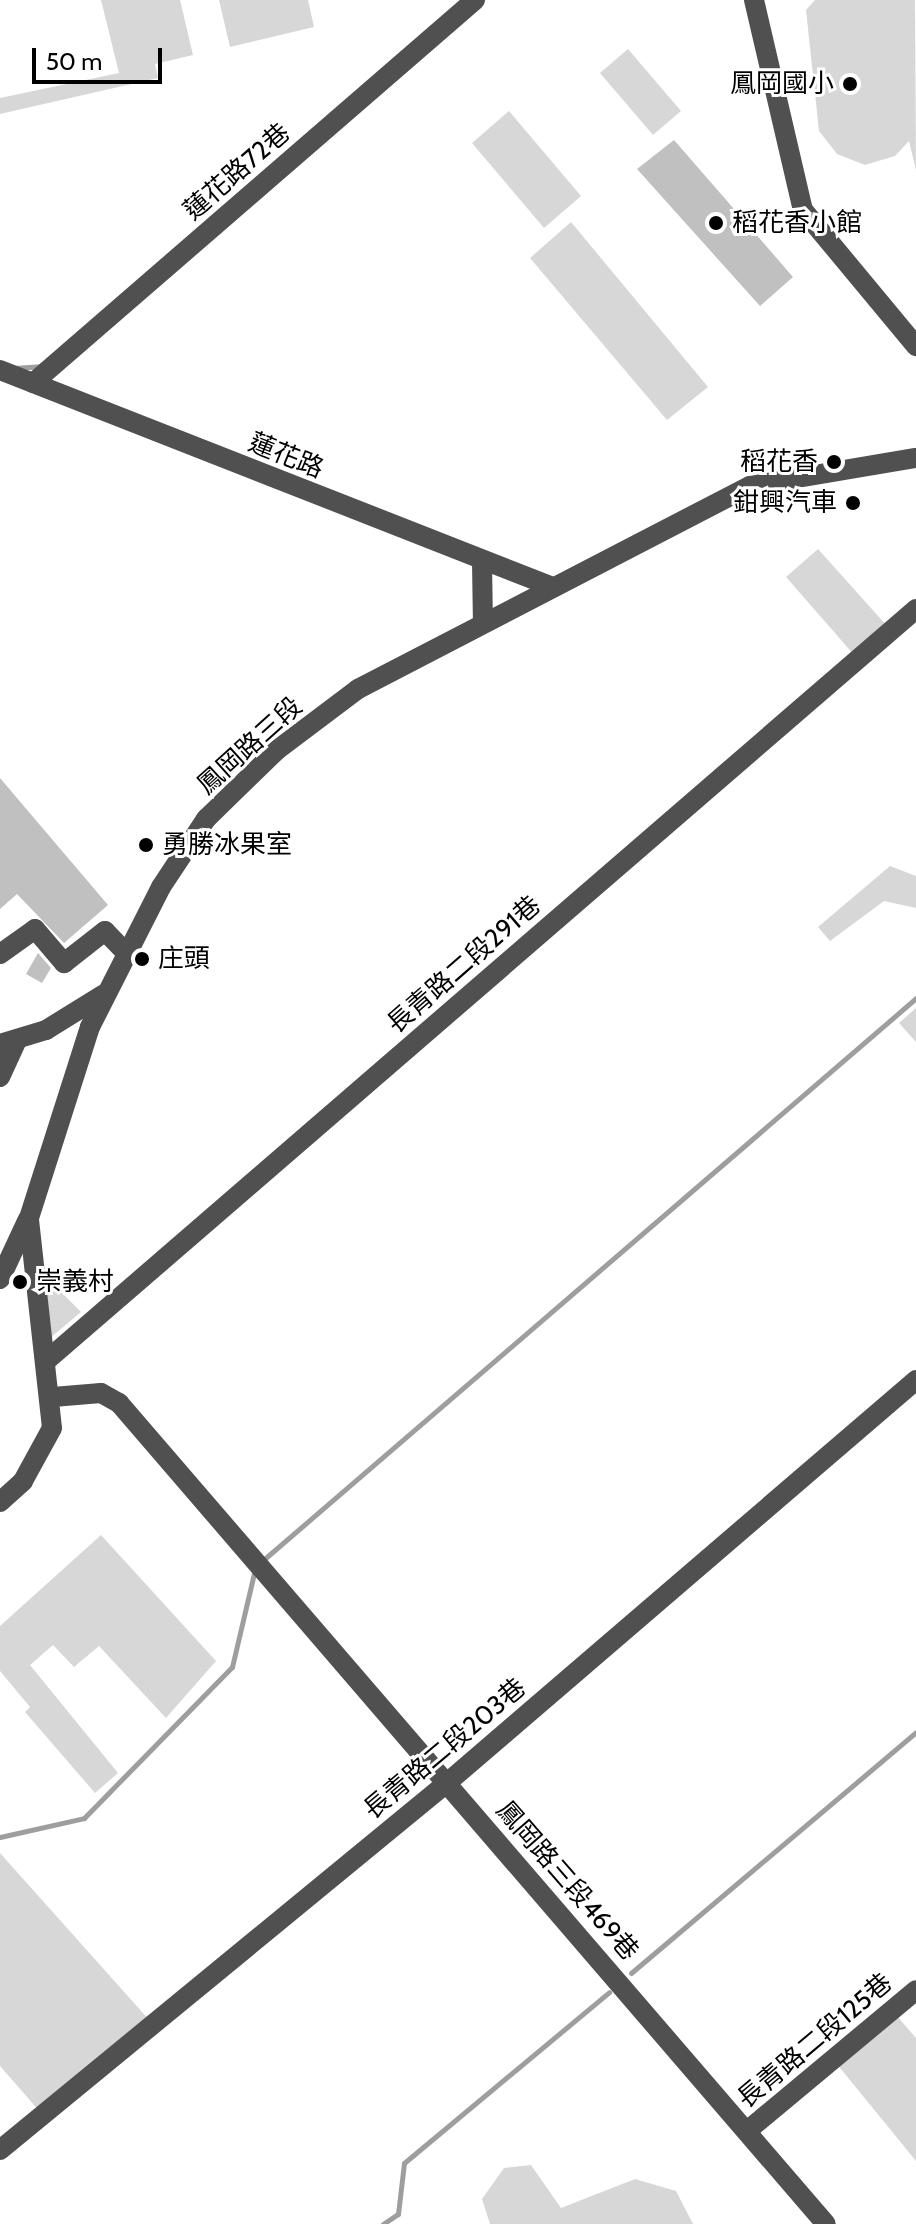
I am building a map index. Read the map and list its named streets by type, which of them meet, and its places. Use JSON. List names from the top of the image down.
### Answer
{
  "streets": {
    "street": [
      "蓮花路72巷",
      "蓮花路",
      "鳳岡路三段",
      "長青路二段291巷",
      "長青路二段203巷",
      "鳳岡路三段469巷",
      "長青路二段125巷"
    ]
  },
  "crossings": [
    ["蓮花路72巷", "蓮花路"],
    ["蓮花路", "鳳岡路三段"],
    ["鳳岡路三段", "長青路二段291巷"],
    ["鳳岡路三段", "鳳岡路三段469巷"],
    ["長青路二段203巷", "鳳岡路三段469巷"],
    ["鳳岡路三段469巷", "長青路二段125巷"]
  ],
  "places": [
    "鳳岡國小",
    "稻花香小館",
    "稻花香",
    "鉗興汽車",
    "勇勝冰果室",
    "庄頭",
    "崇義村"
  ],
  "scale_bar": "50 m"
}
